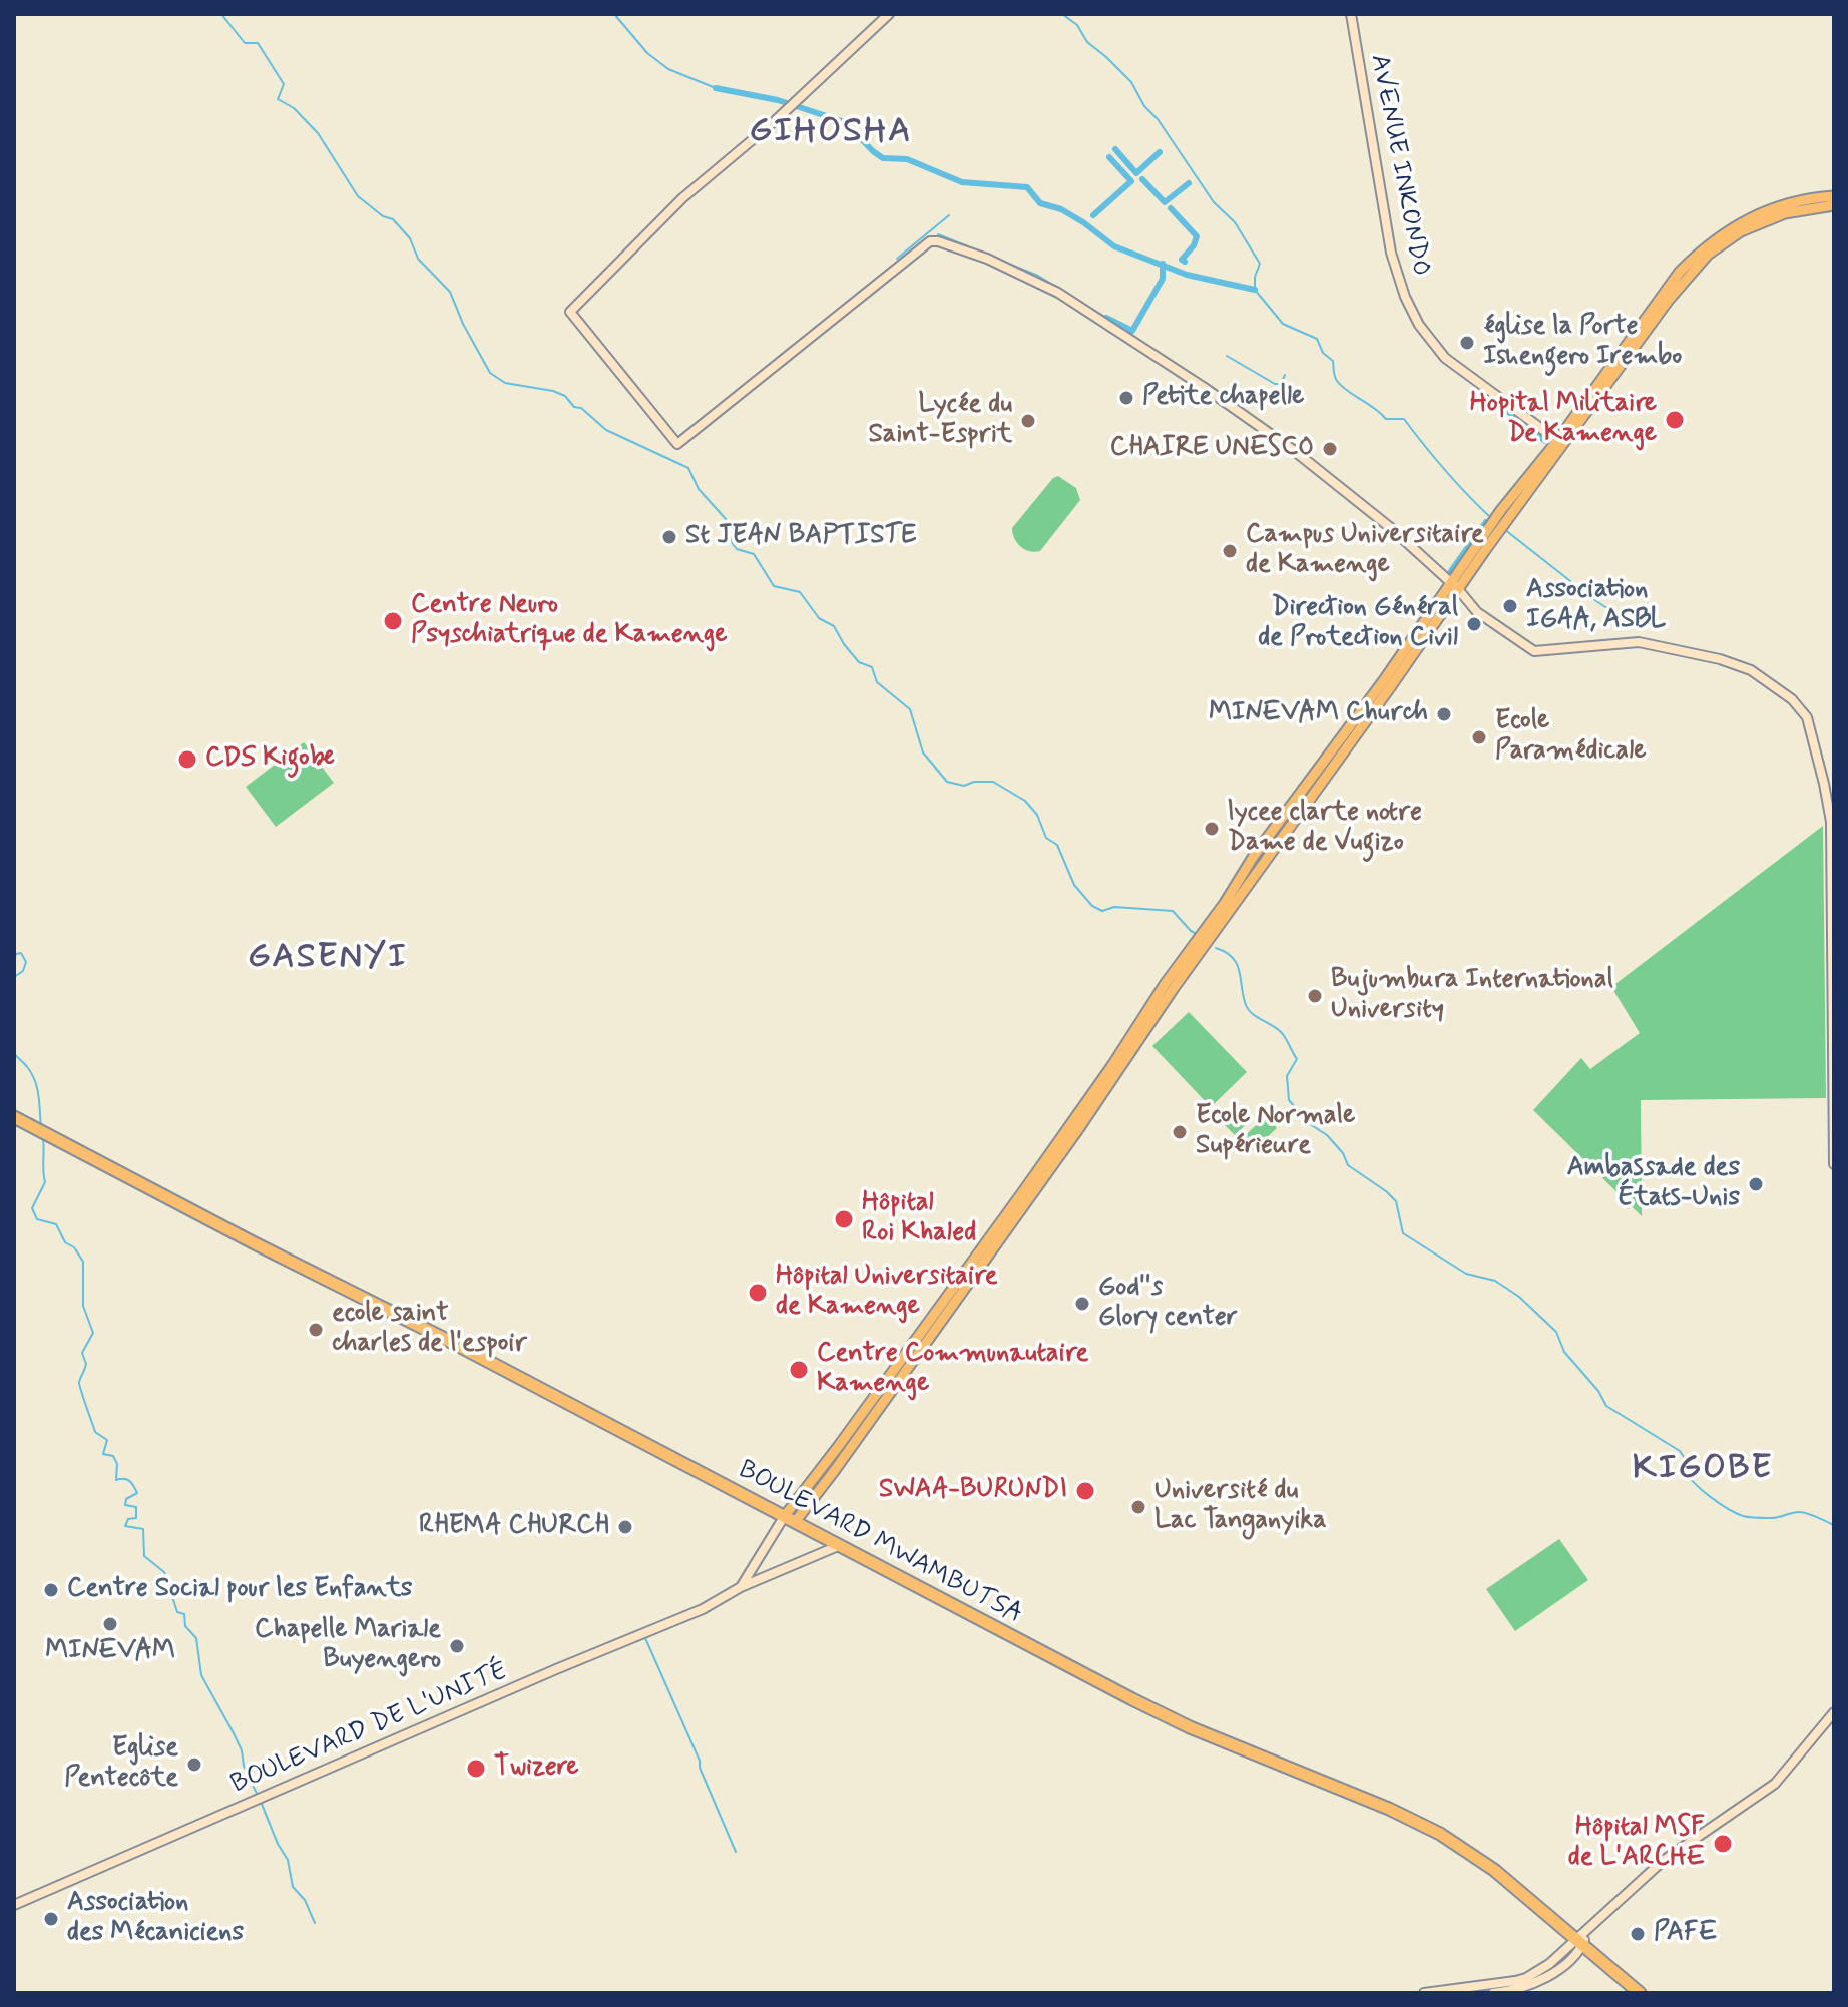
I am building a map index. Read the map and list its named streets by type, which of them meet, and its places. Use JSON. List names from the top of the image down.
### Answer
{
  "streets": {
    "highway": ["BOULEVARD MWAMBUTSA"],
    "street": ["AVENUE INKONDO", "BOULEVARD DE L'UNITÉ"]
  },
  "crossings": [
    ["BOULEVARD MWAMBUTSA", "BOULEVARD DE L'UNITÉ"]
  ],
  "districts": ["GIHOSHA", "GASENYI", "KIGOBE"],
  "places": [
    "église la Porte Ishengero Irembo",
    "Petite chapelle",
    "Hopital Militaire De Kamenge",
    "Lycée du Saint-Esprit",
    "CHAIRE UNESCO",
    "St JEAN BAPTISTE",
    "Campus Universitaire de Kamenge",
    "Association IGAA, ASBL",
    "Centre Neuro Psyschiatrique de Kamenge",
    "Direction Général de Protection Civil",
    "MINEVAM Church",
    "Ecole Paramédicale",
    "CDS Kigobe",
    "lycee clarte notre Dame de Vugizo",
    "Bujumbura International University",
    "Ecole Normale Supérieure",
    "Ambassade des États-Unis",
    "Hôpital Roi Khaled",
    "Hôpital Universitaire de Kamenge",
    "God''s Glory center",
    "ecole saint charles de l'espoir",
    "Centre Communautaire Kamenge",
    "SWAA-BURUNDI",
    "Université du Lac Tanganyika",
    "RHEMA CHURCH",
    "Centre Social pour les Enfants",
    "MINEVAM",
    "Chapelle Mariale Buyengero",
    "Eglise Pentecôte",
    "Twizere",
    "Hôpital MSF de L'ARCHE",
    "Association des Mécaniciens",
    "PAFE"
  ]
}
